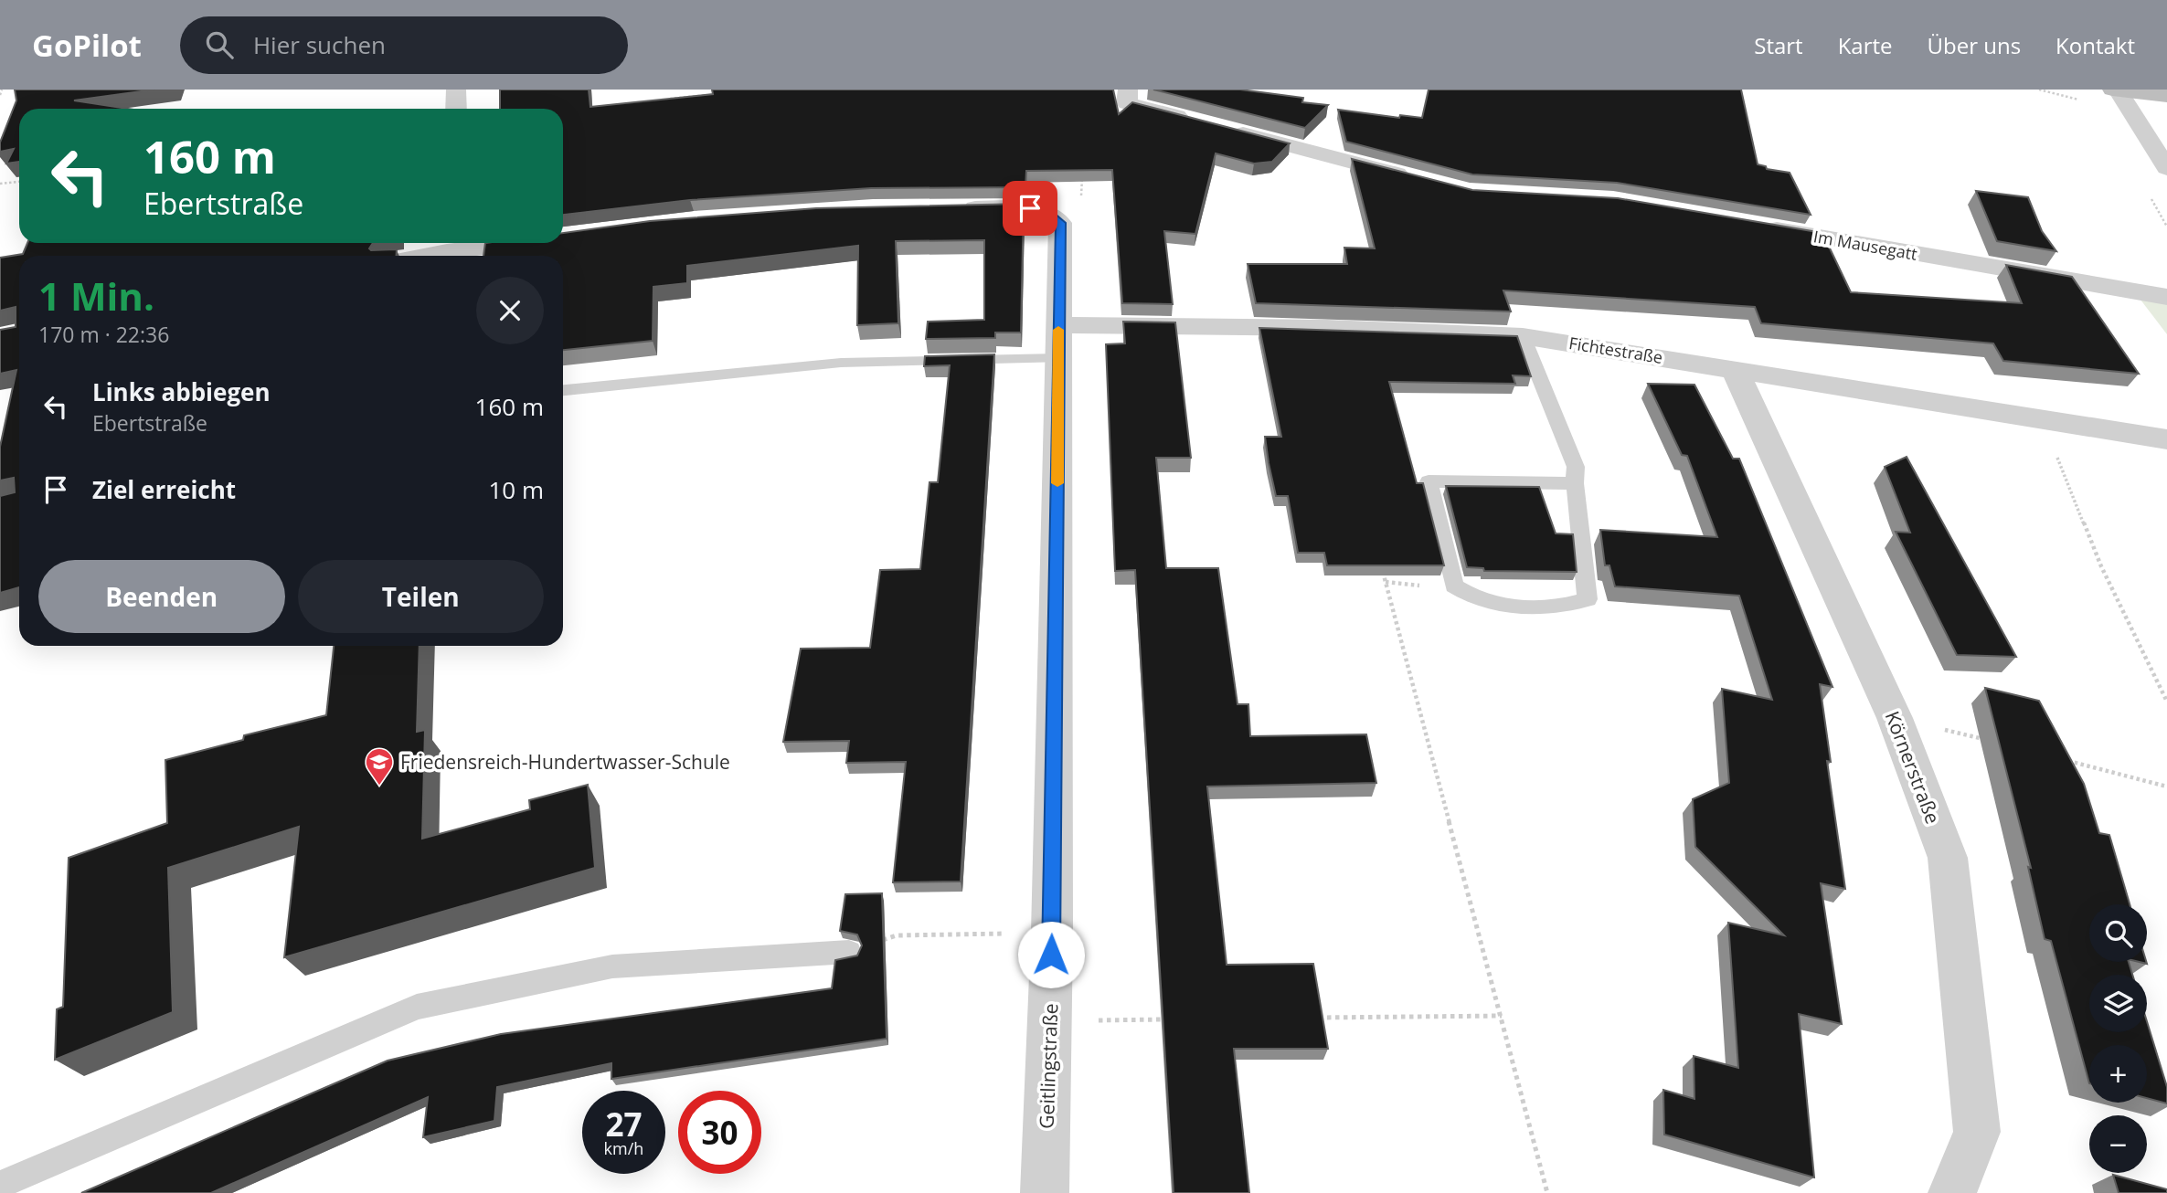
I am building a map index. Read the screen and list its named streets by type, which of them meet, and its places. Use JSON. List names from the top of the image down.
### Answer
{
  "streets": {
    "street": [
      "Im Mausegatt",
      "Fichtestraße",
      "Körnerstraße",
      "Geitlingstraße"
    ]
  },
  "crossings": [
    ["Fichtestraße", "Körnerstraße"],
    ["Fichtestraße", "Geitlingstraße"]
  ],
  "places": {
    "school or university": ["Friedensreich-Hundertwasser-Schule"]
  },
  "page": {
    "header": "GoPilot",
    "search": "Hier suchen",
    "nav": [
      "Start",
      "Karte",
      "Über uns",
      "Kontakt"
    ],
    "turn": ["160 m", "Ebertstraße"],
    "heading": ["1 Min.", "170 m · 22:36"],
    "list": [
      {
        "name": "Links abbiegen",
        "note": "Ebertstraße",
        "value": "160 m"
      },
      {
        "name": "Ziel erreicht",
        "value": "10 m"
      }
    ],
    "buttons": ["Beenden", "Teilen"],
    "map_buttons": ["+", "−"],
    "speed": "27 km/h",
    "limit": "30"
  }
}
